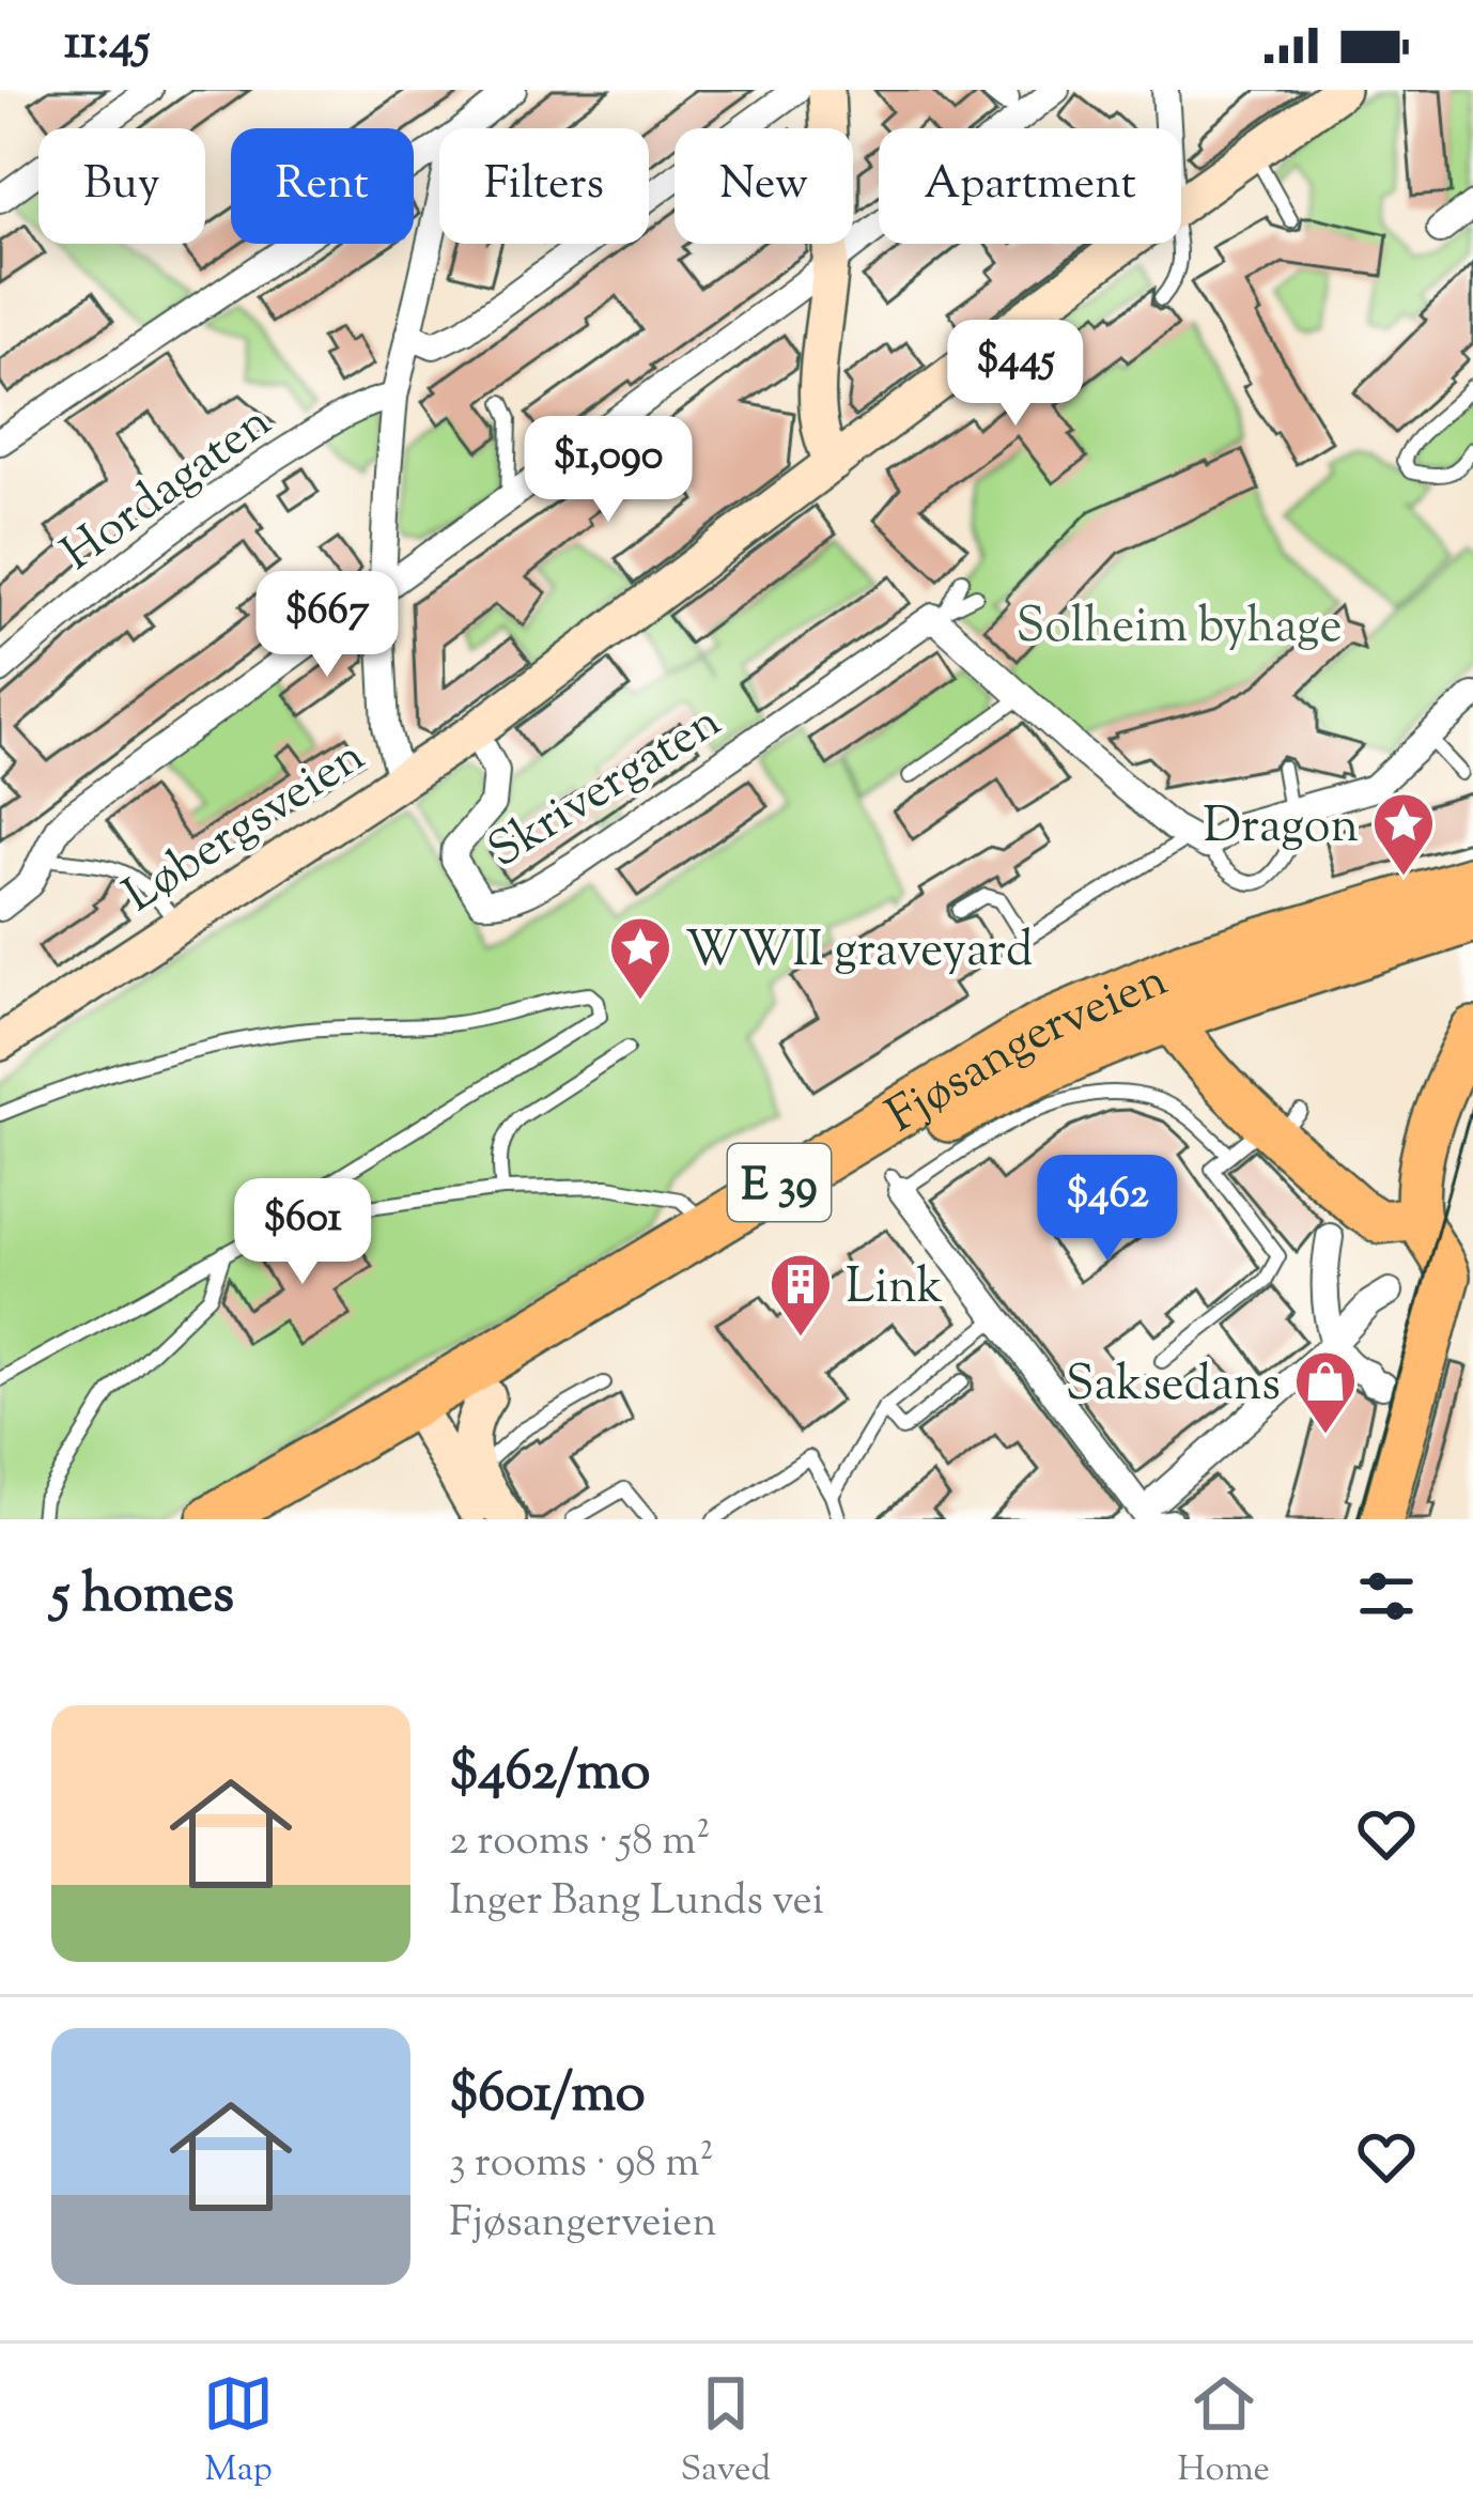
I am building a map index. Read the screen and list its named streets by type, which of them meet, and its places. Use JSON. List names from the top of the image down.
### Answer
{
  "streets": {
    "highway": ["Fjøsangerveien", "E 39"],
    "street": ["Hordagaten", "Skrivergaten", "Løbergsveien"]
  },
  "crossings": [
    ["Skrivergaten", "Løbergsveien"]
  ],
  "parks": ["Solheim byhage"],
  "places": {
    "place": ["Dragon", "WWII graveyard"],
    "building": ["Link"],
    "shop": ["Saksedans"]
  },
  "page": {
    "status": "11:45",
    "chip": [
      "Buy",
      "Rent",
      "Filters",
      "New",
      "Apartment"
    ],
    "price": [
      "$445",
      "$1,090",
      "$667",
      "$462",
      "$601"
    ],
    "heading": "5 homes",
    "list": [
      {
        "name": "$462/mo",
        "note": "2 rooms · 58 m² · Inger Bang Lunds vei"
      },
      {
        "name": "$601/mo",
        "note": "3 rooms · 98 m² · Fjøsangerveien"
      }
    ],
    "tabs": ["Map", "Saved", "Home"]
  }
}
